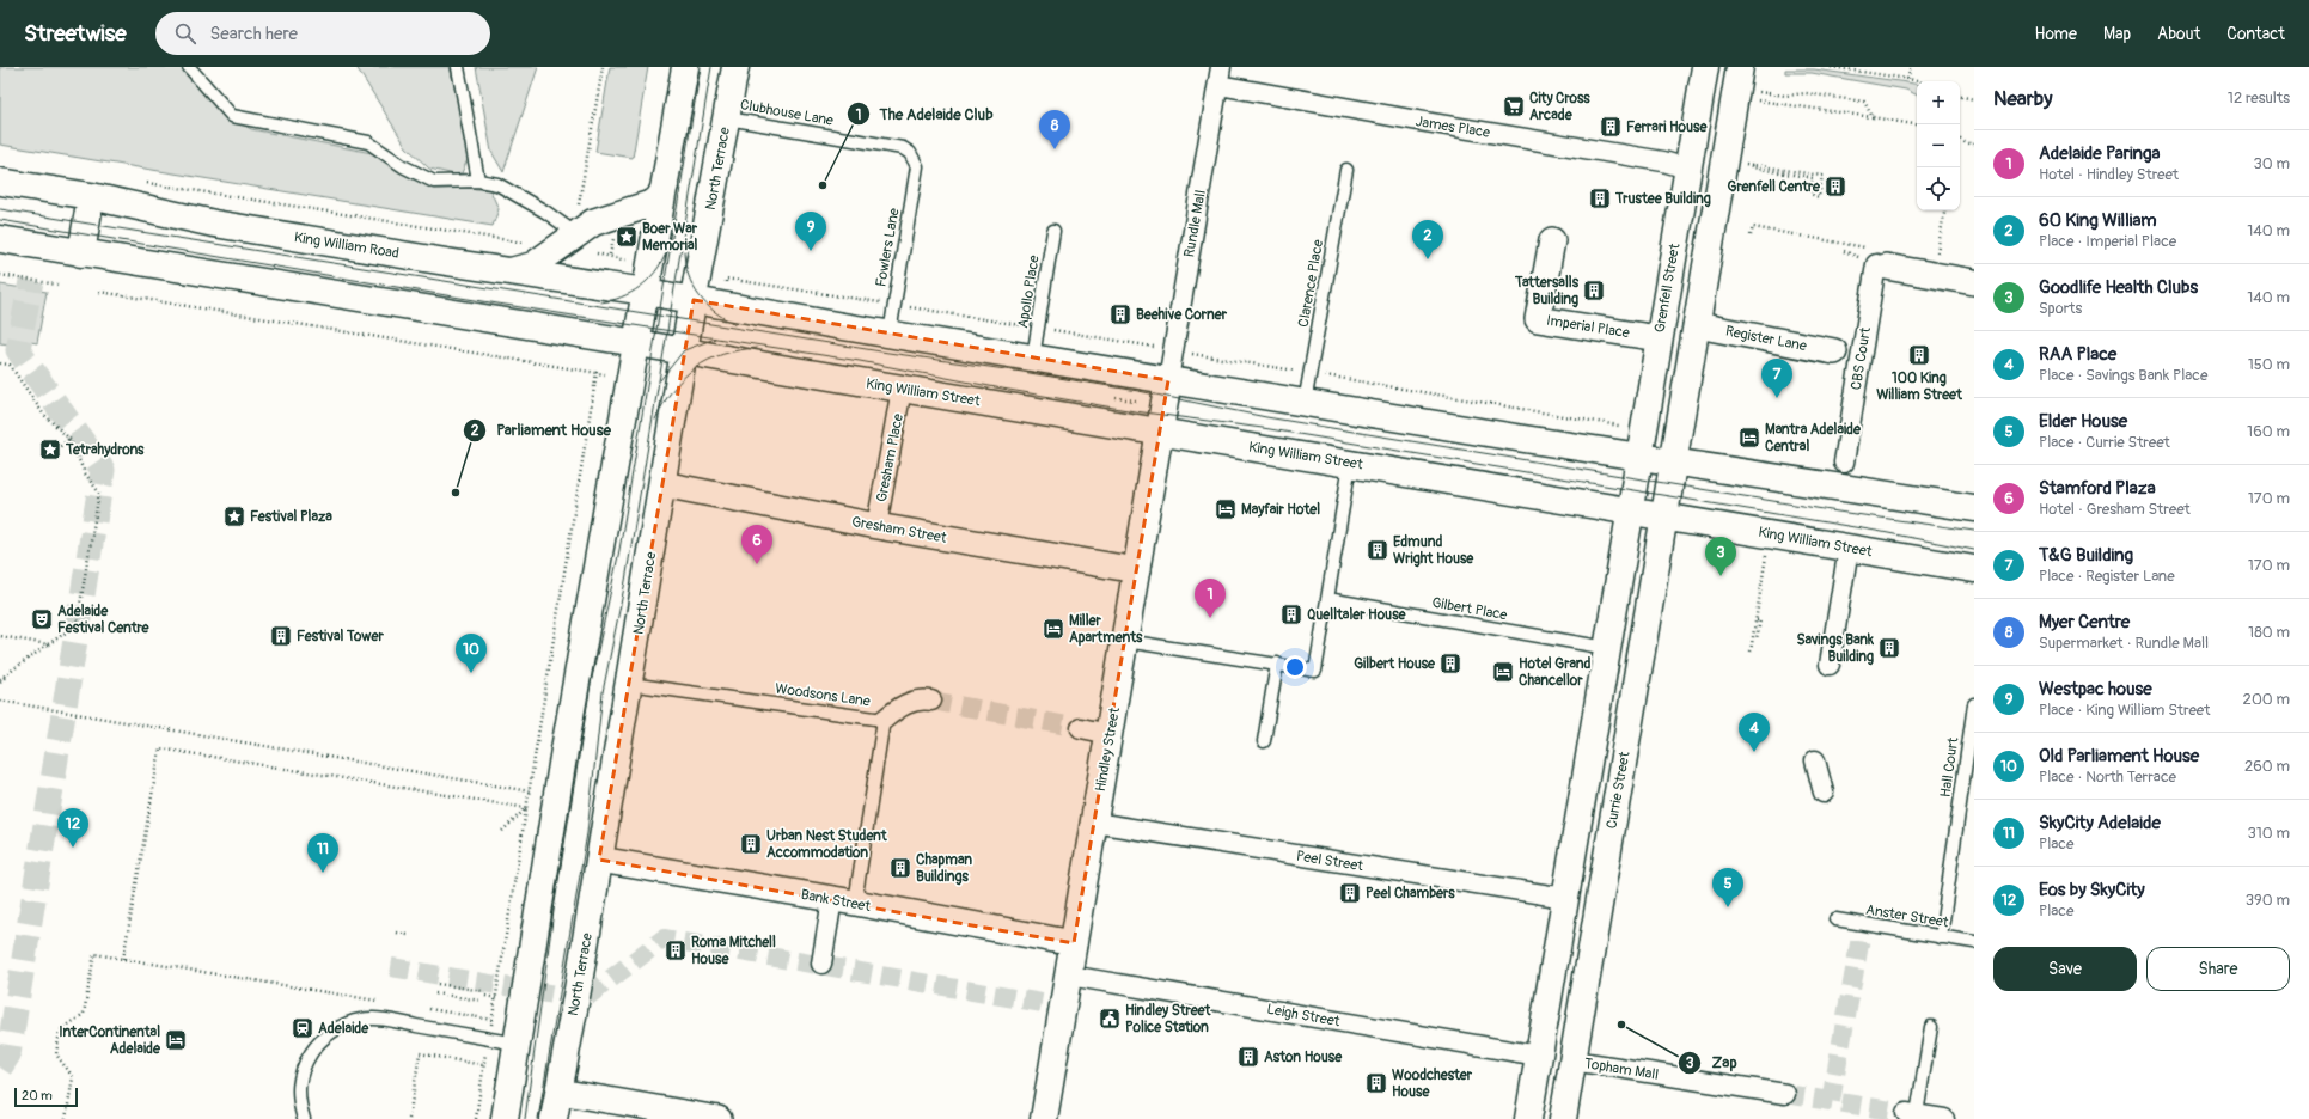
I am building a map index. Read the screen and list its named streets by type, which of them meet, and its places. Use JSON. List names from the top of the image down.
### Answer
{
  "streets": {
    "main road": [
      "North Terrace",
      "King William Road",
      "Grenfell Street",
      "King William Street",
      "Hindley Street",
      "Currie Street"
    ],
    "street": [
      "James Place",
      "Rundle Mall",
      "Imperial Place",
      "Register Lane",
      "CBS Court",
      "Gresham Place",
      "Gresham Street",
      "Peel Street",
      "Bank Street",
      "Leigh Street",
      "Topham Mall"
    ],
    "lane": [
      "Clubhouse Lane",
      "Fowlers Lane",
      "Clarence Place",
      "Apollo Place",
      "Gilbert Place",
      "Woodsons Lane",
      "Hall Court",
      "Anster Street"
    ]
  },
  "crossings": [
    ["Clubhouse Lane", "North Terrace"],
    ["Clubhouse Lane", "Fowlers Lane"],
    ["James Place", "Rundle Mall"],
    ["James Place", "Grenfell Street"],
    ["North Terrace", "King William Road"],
    ["North Terrace", "King William Street"],
    ["North Terrace", "Gresham Street"],
    ["North Terrace", "Woodsons Lane"],
    ["North Terrace", "Bank Street"],
    ["Rundle Mall", "Hindley Street"],
    ["Grenfell Street", "Imperial Place"],
    ["Grenfell Street", "King William Street"],
    ["King William Street", "Gresham Place"],
    ["King William Street", "Hindley Street"],
    ["King William Street", "Currie Street"],
    ["Gresham Place", "Gresham Street"],
    ["Gresham Street", "Hindley Street"],
    ["Woodsons Lane", "Bank Street"],
    ["Hindley Street", "Peel Street"],
    ["Hindley Street", "Bank Street"],
    ["Hindley Street", "Leigh Street"],
    ["Hall Court", "Anster Street"],
    ["Currie Street", "Topham Mall"]
  ],
  "places": {
    "supermarket": ["City Cross Arcade"],
    "building": [
      "Ferrari House",
      "Grenfell Centre",
      "Trustee Building",
      "Tattersalls Building",
      "Beehive Corner",
      "100 King William Street",
      "Edmund Wright House",
      "Quelltaler House",
      "Festival Tower",
      "Savings Bank Building",
      "Gilbert House",
      "Urban Nest Student Accommodation",
      "Chapman Buildings",
      "Peel Chambers",
      "Roma Mitchell House",
      "Aston House",
      "Woodchester House"
    ],
    "other": ["The Adelaide Club", "Parliament House", "Zap"],
    "place": ["Boer War Memorial", "Tetrahydrons", "Festival Plaza"],
    "hotel": [
      "Mantra Adelaide Central",
      "Mayfair Hotel",
      "Miller Apartments",
      "Hotel Grand Chancellor",
      "InterContinental Adelaide"
    ],
    "theatre": ["Adelaide Festival Centre"],
    "public building": ["Hindley Street Police Station"],
    "station": ["Adelaide"]
  },
  "scale_bar": "20 m",
  "page": {
    "header": "Streetwise",
    "search": "Search here",
    "nav": [
      "Home",
      "Map",
      "About",
      "Contact"
    ],
    "heading": ["Nearby", "12 results"],
    "map_buttons": ["+", "−"],
    "pins": [
      "8",
      "9",
      "2",
      "7",
      "6",
      "3",
      "1",
      "10",
      "4",
      "12",
      "11",
      "5"
    ],
    "list": [
      {
        "mark": "1",
        "name": "Adelaide Paringa",
        "note": "Hotel · Hindley Street",
        "value": "30 m"
      },
      {
        "mark": "2",
        "name": "60 King William",
        "note": "Place · Imperial Place",
        "value": "140 m"
      },
      {
        "mark": "3",
        "name": "Goodlife Health Clubs",
        "note": "Sports",
        "value": "140 m"
      },
      {
        "mark": "4",
        "name": "RAA Place",
        "note": "Place · Savings Bank Place",
        "value": "150 m"
      },
      {
        "mark": "5",
        "name": "Elder House",
        "note": "Place · Currie Street",
        "value": "160 m"
      },
      {
        "mark": "6",
        "name": "Stamford Plaza",
        "note": "Hotel · Gresham Street",
        "value": "170 m"
      },
      {
        "mark": "7",
        "name": "T&G Building",
        "note": "Place · Register Lane",
        "value": "170 m"
      },
      {
        "mark": "8",
        "name": "Myer Centre",
        "note": "Supermarket · Rundle Mall",
        "value": "180 m"
      },
      {
        "mark": "9",
        "name": "Westpac house",
        "note": "Place · King William Street",
        "value": "200 m"
      },
      {
        "mark": "10",
        "name": "Old Parliament House",
        "note": "Place · North Terrace",
        "value": "260 m"
      },
      {
        "mark": "11",
        "name": "SkyCity Adelaide",
        "note": "Place",
        "value": "310 m"
      },
      {
        "mark": "12",
        "name": "Eos by SkyCity",
        "note": "Place",
        "value": "390 m"
      }
    ],
    "buttons": ["Save", "Share"],
    "scale": "20 m"
  }
}
